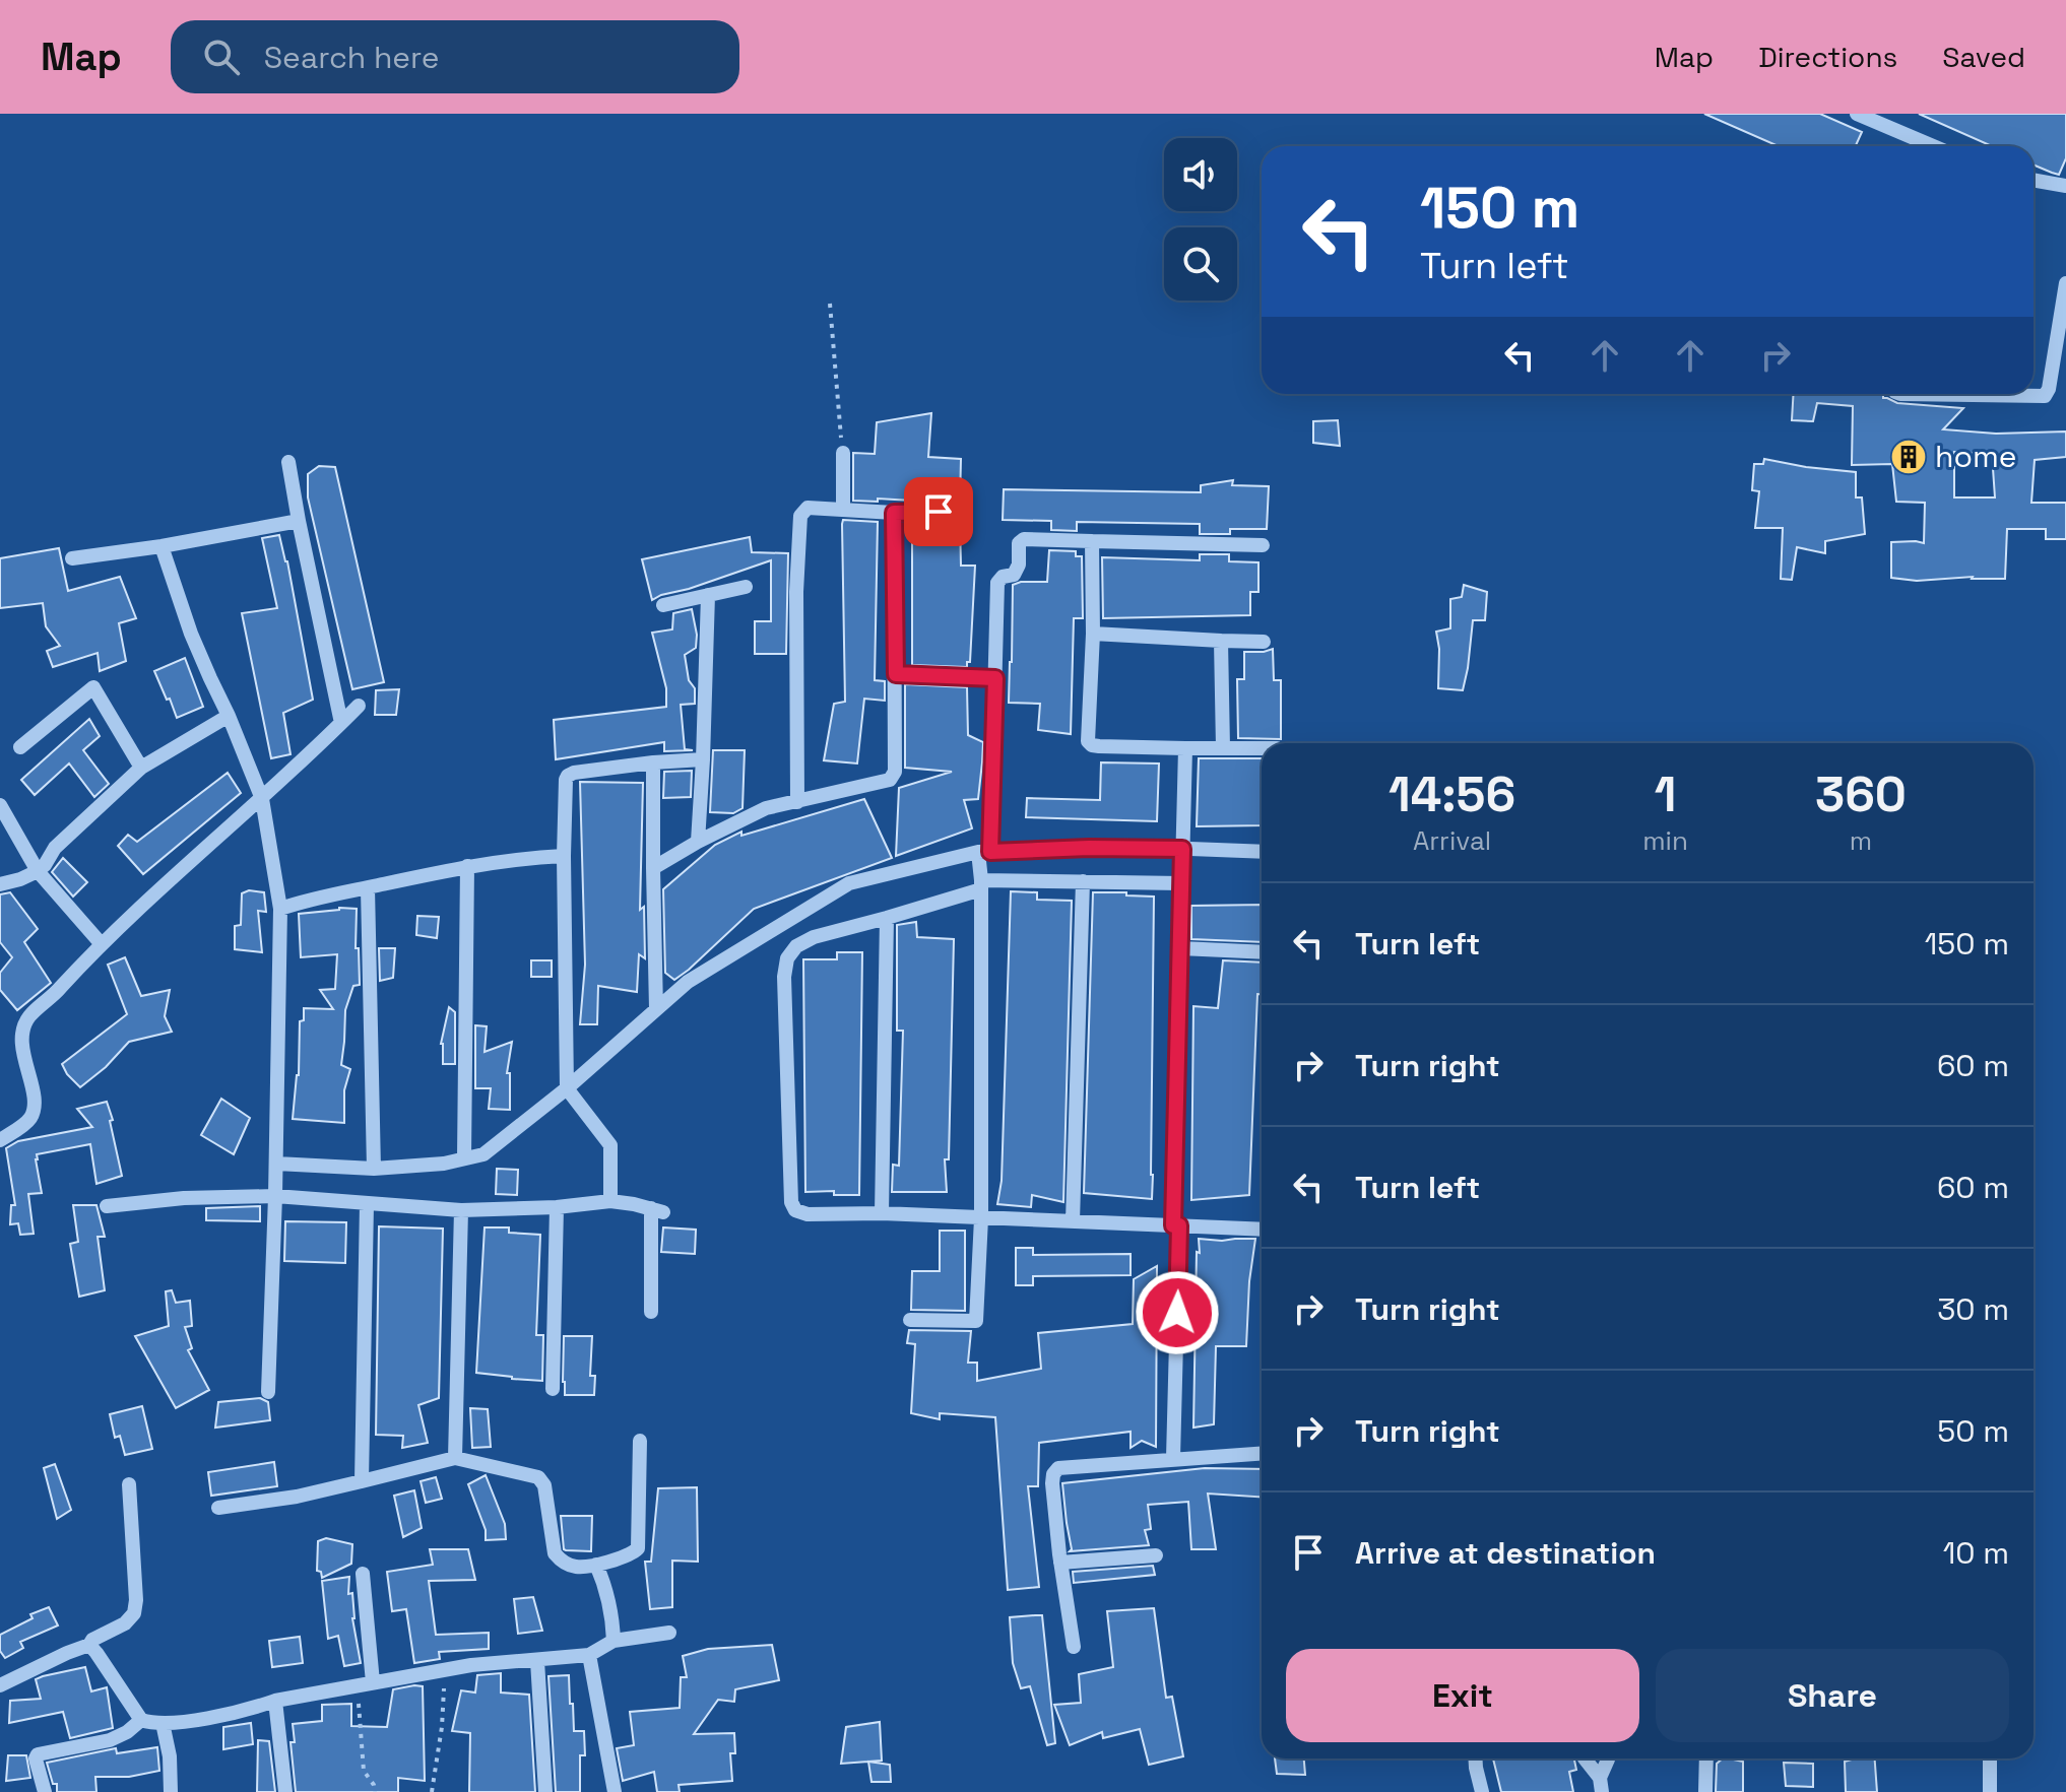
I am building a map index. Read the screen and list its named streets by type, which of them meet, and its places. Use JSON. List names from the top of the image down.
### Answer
{
  "places": {
    "building": ["home"]
  },
  "page": {
    "header": "Map",
    "search": "Search here",
    "nav": ["Map", "Directions", "Saved"],
    "turn": ["150 m", "Turn left"],
    "eta": [
      "14:56",
      "Arrival",
      "1",
      "min",
      "360",
      "m"
    ],
    "list": [
      {
        "name": "Turn left",
        "value": "150 m"
      },
      {
        "name": "Turn right",
        "value": "60 m"
      },
      {
        "name": "Turn left",
        "value": "60 m"
      },
      {
        "name": "Turn right",
        "value": "30 m"
      },
      {
        "name": "Turn right",
        "value": "50 m"
      },
      {
        "name": "Arrive at destination",
        "value": "10 m"
      }
    ],
    "buttons": ["Exit", "Share"]
  }
}
